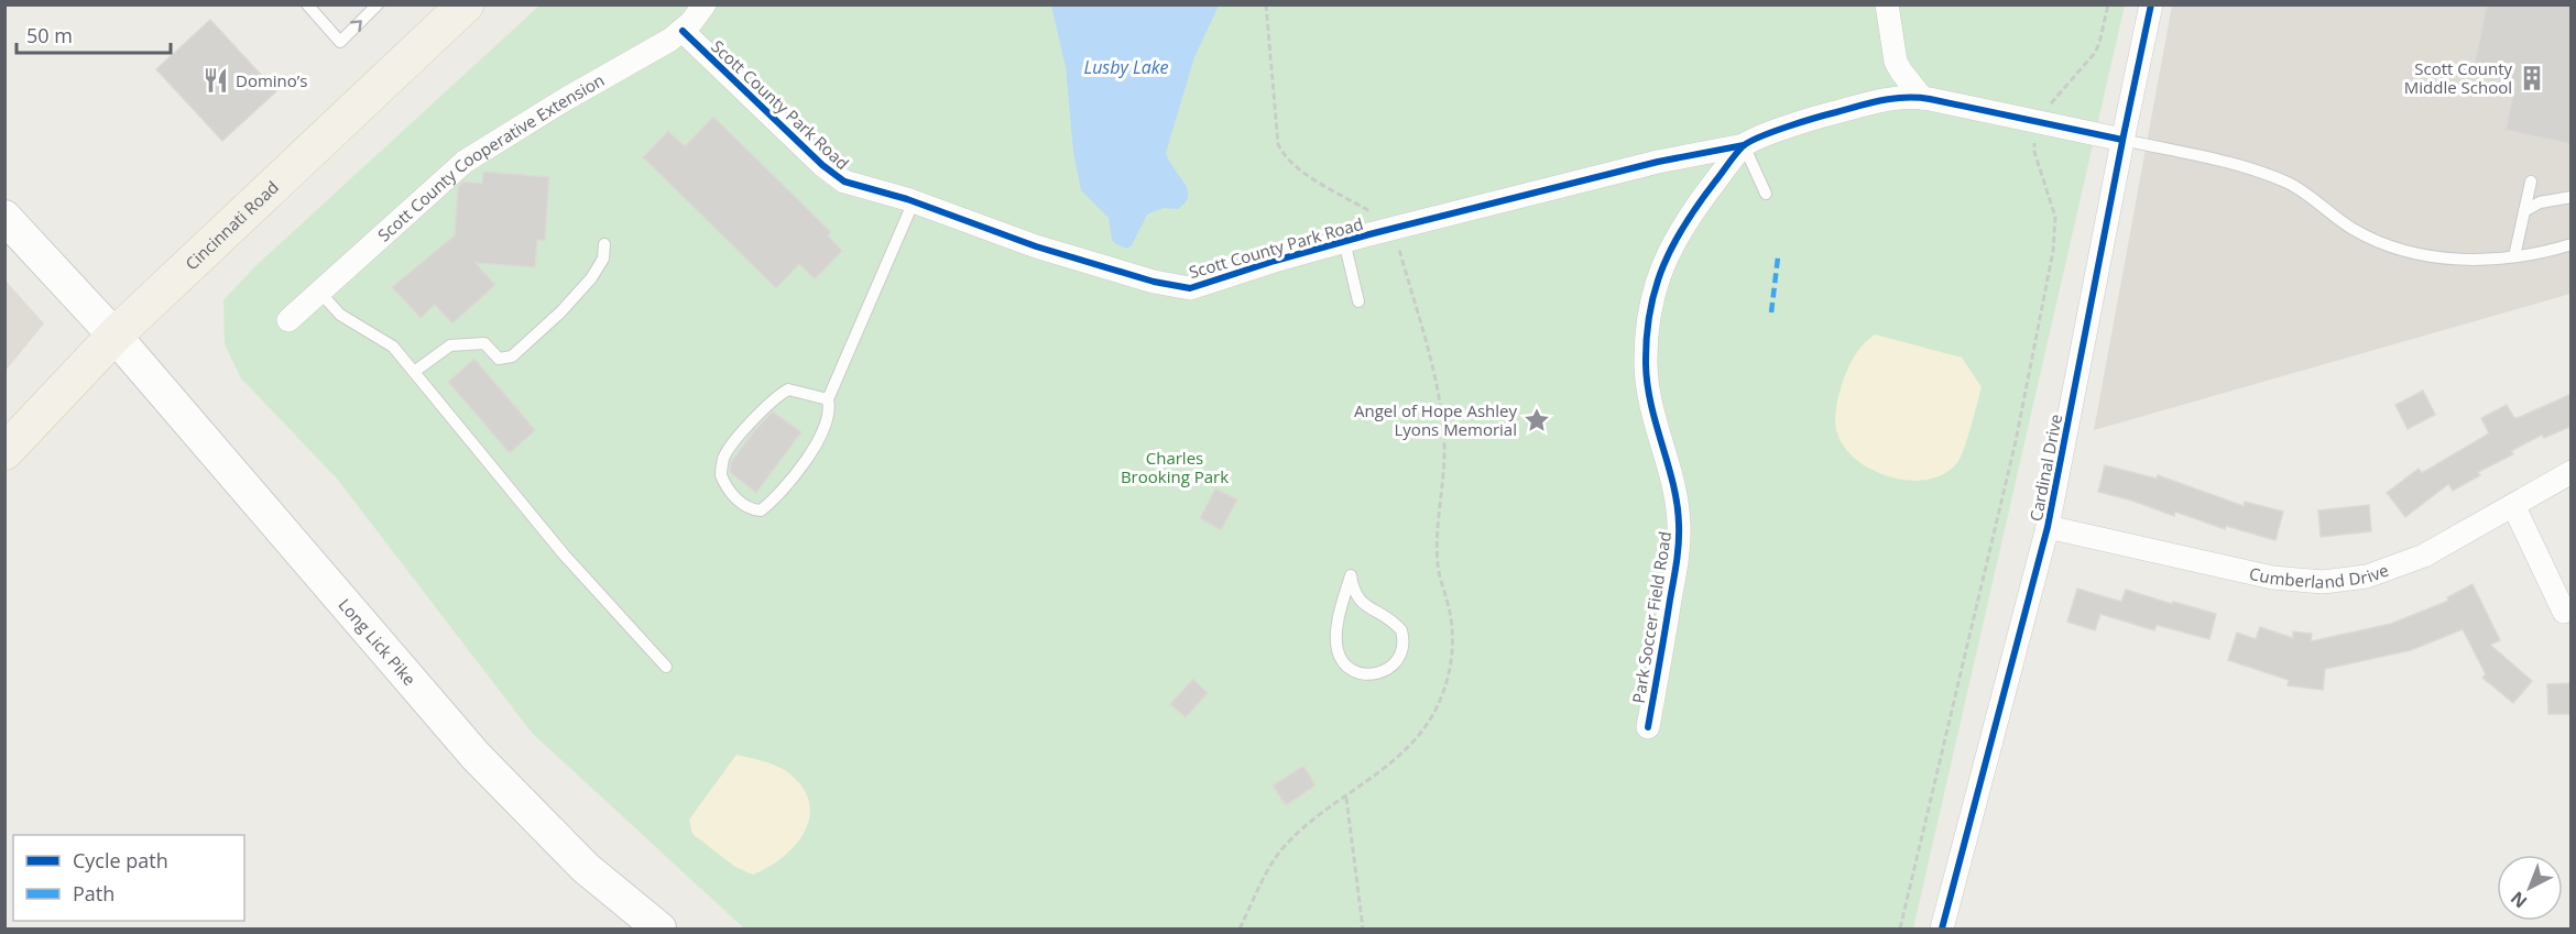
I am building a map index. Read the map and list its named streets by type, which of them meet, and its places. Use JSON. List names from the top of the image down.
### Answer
{
  "streets": {
    "main road": ["Cincinnati Road", "Long Lick Pike"],
    "street": [
      "Scott County Park Road",
      "Scott County Cooperative Extension",
      "Cardinal Drive",
      "Cumberland Drive",
      "Park Soccer Field Road"
    ]
  },
  "crossings": [
    ["Scott County Park Road", "Scott County Cooperative Extension"],
    ["Scott County Park Road", "Park Soccer Field Road"],
    ["Cincinnati Road", "Long Lick Pike"],
    ["Cardinal Drive", "Cumberland Drive"]
  ],
  "water": ["Lusby Lake"],
  "parks": ["Charles Brooking Park"],
  "places": {
    "building": ["Scott County Middle School"],
    "restaurant": ["Domino’s"],
    "place": ["Angel of Hope Ashley Lyons Memorial"]
  },
  "legend": ["Cycle path", "Path"],
  "scale_bar": "50 m",
  "north": "bottom left"
}
